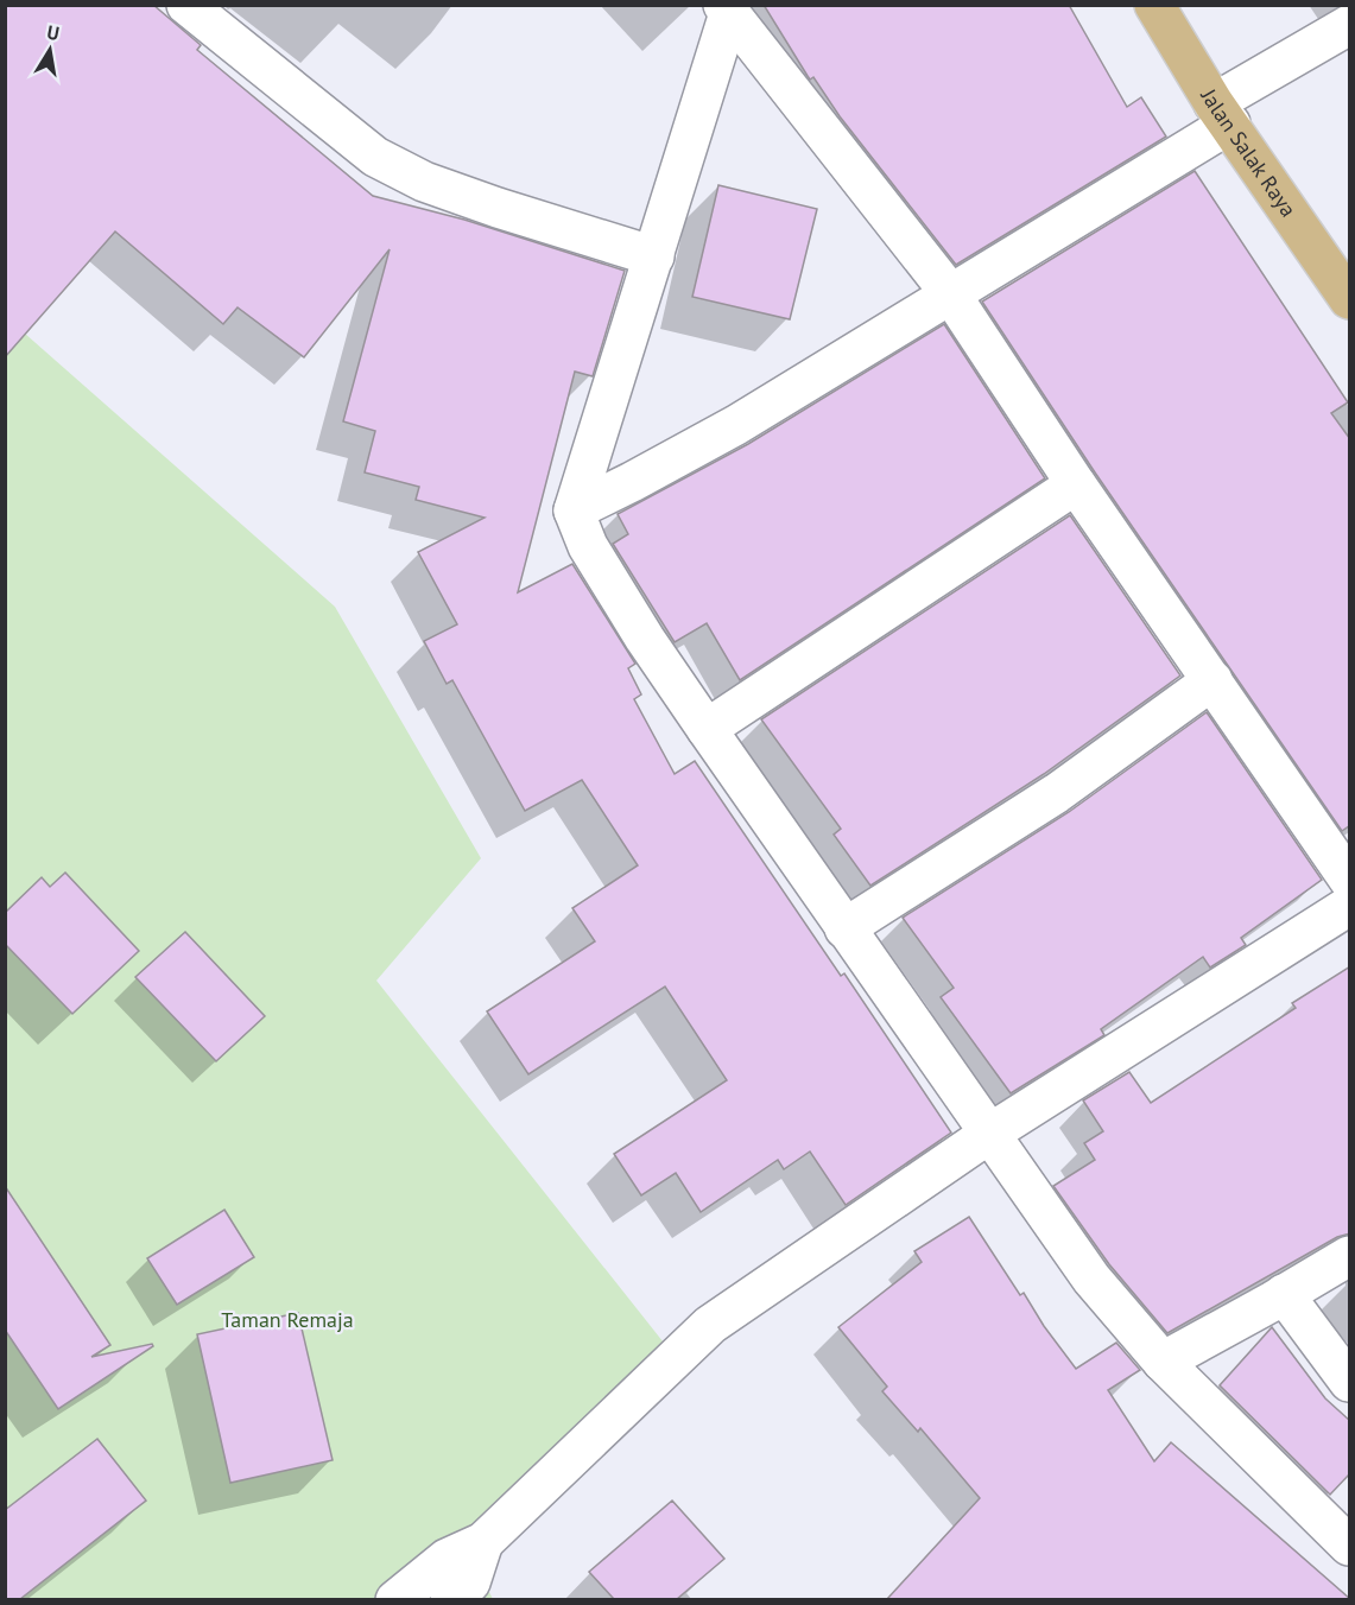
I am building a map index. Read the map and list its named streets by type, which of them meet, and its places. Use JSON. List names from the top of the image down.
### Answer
{
  "streets": {
    "main road": ["Jalan Salak Raya"]
  },
  "parks": ["Taman Remaja"],
  "north": "top"
}
